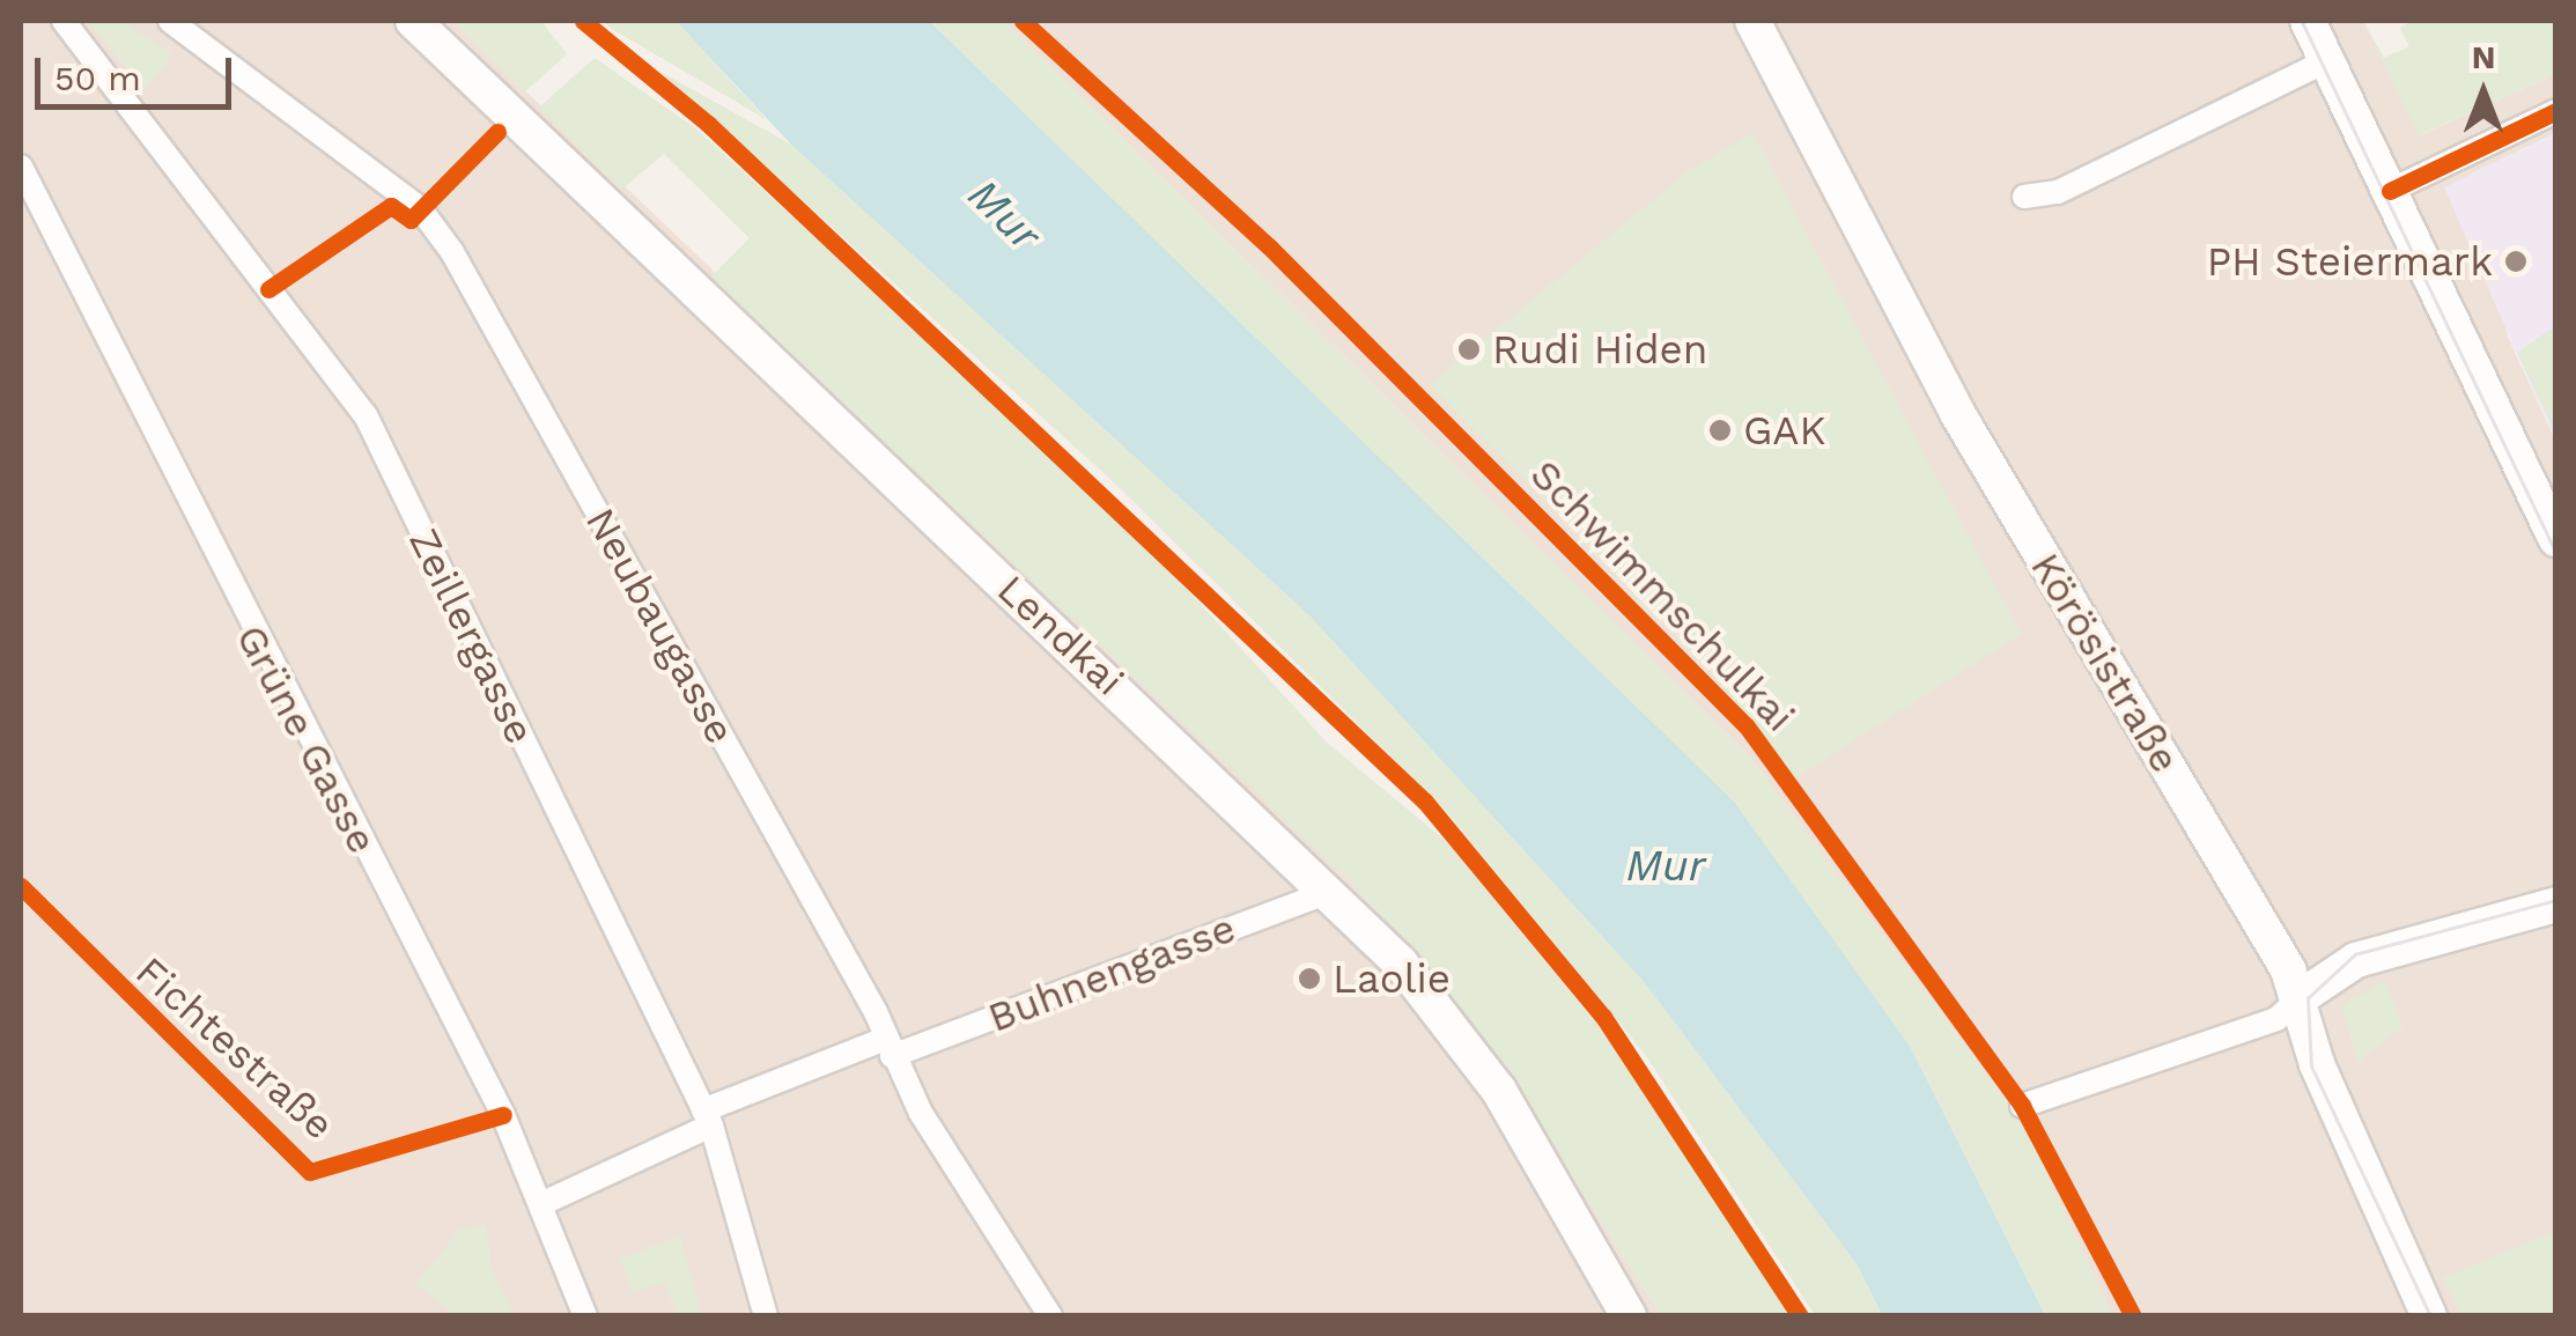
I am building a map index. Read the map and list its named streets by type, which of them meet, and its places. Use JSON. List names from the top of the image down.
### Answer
{
  "streets": {
    "main road": ["Lendkai", "Körösistraße"],
    "street": [
      "Neubaugasse",
      "Zeillergasse",
      "Grüne Gasse",
      "Buhnengasse"
    ],
    "cycle path": ["Schwimmschulkai", "Fichtestraße"]
  },
  "crossings": [
    ["Neubaugasse", "Buhnengasse"],
    ["Lendkai", "Buhnengasse"],
    ["Zeillergasse", "Buhnengasse"],
    ["Grüne Gasse", "Buhnengasse"]
  ],
  "water": ["Mur"],
  "places": [
    "PH Steiermark",
    "Rudi Hiden",
    "GAK",
    "Laolie"
  ],
  "scale_bar": "50 m",
  "north": "top"
}
